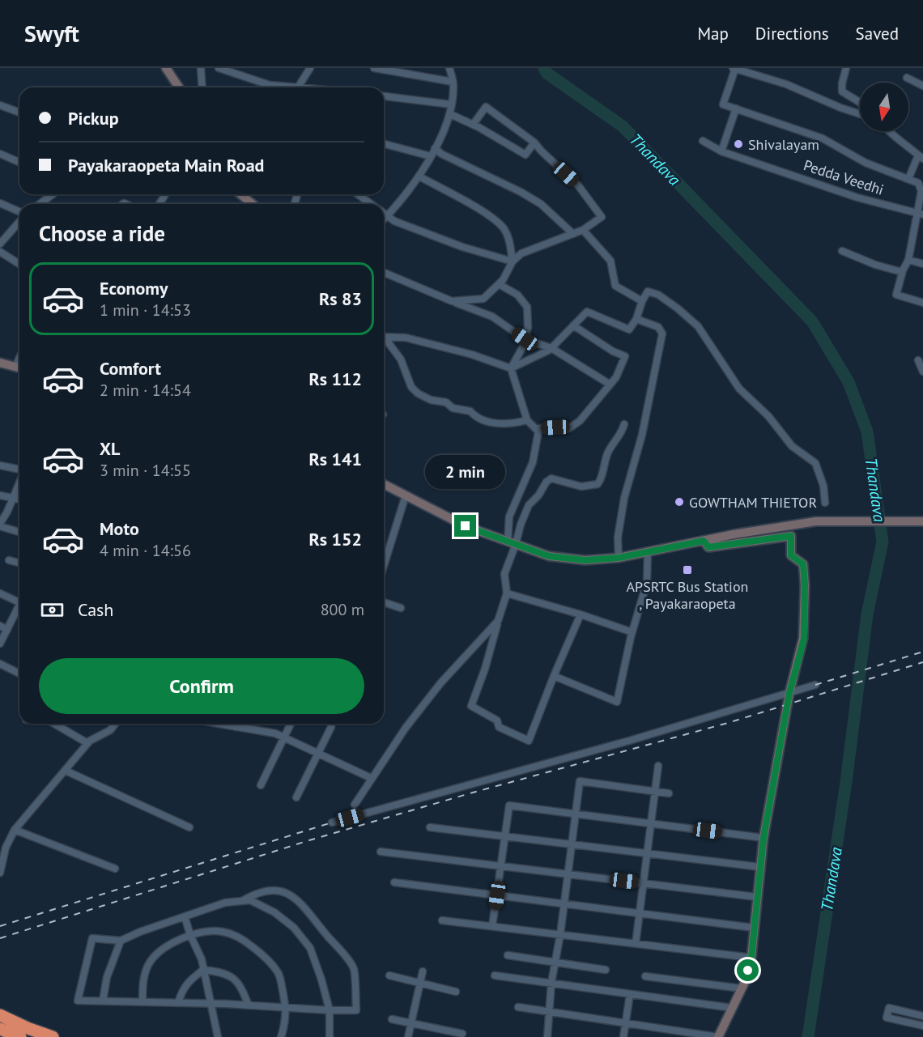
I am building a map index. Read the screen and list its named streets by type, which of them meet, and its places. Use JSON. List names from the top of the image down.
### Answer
{
  "streets": {
    "street": ["Pedda Veedhi"]
  },
  "water": ["Thandava"],
  "places": {
    "other": ["Shivalayam", "GOWTHAM THIETOR"],
    "transit": ["APSRTC Bus Station , Payakaraopeta"]
  },
  "north": "bottom",
  "page": {
    "header": "Swyft",
    "nav": ["Map", "Directions", "Saved"],
    "banner": ["Pickup", "Payakaraopeta Main Road"],
    "heading": "Choose a ride",
    "list": [
      {
        "name": "Economy",
        "note": "1 min · 14:53",
        "value": "Rs 83"
      },
      {
        "name": "Comfort",
        "note": "2 min · 14:54",
        "value": "Rs 112"
      },
      {
        "name": "XL",
        "note": "3 min · 14:55",
        "value": "Rs 141"
      },
      {
        "name": "Moto",
        "note": "4 min · 14:56",
        "value": "Rs 152"
      }
    ],
    "bubble": "2 min",
    "pay": ["Cash", "800 m"],
    "buttons": "Confirm"
  }
}
